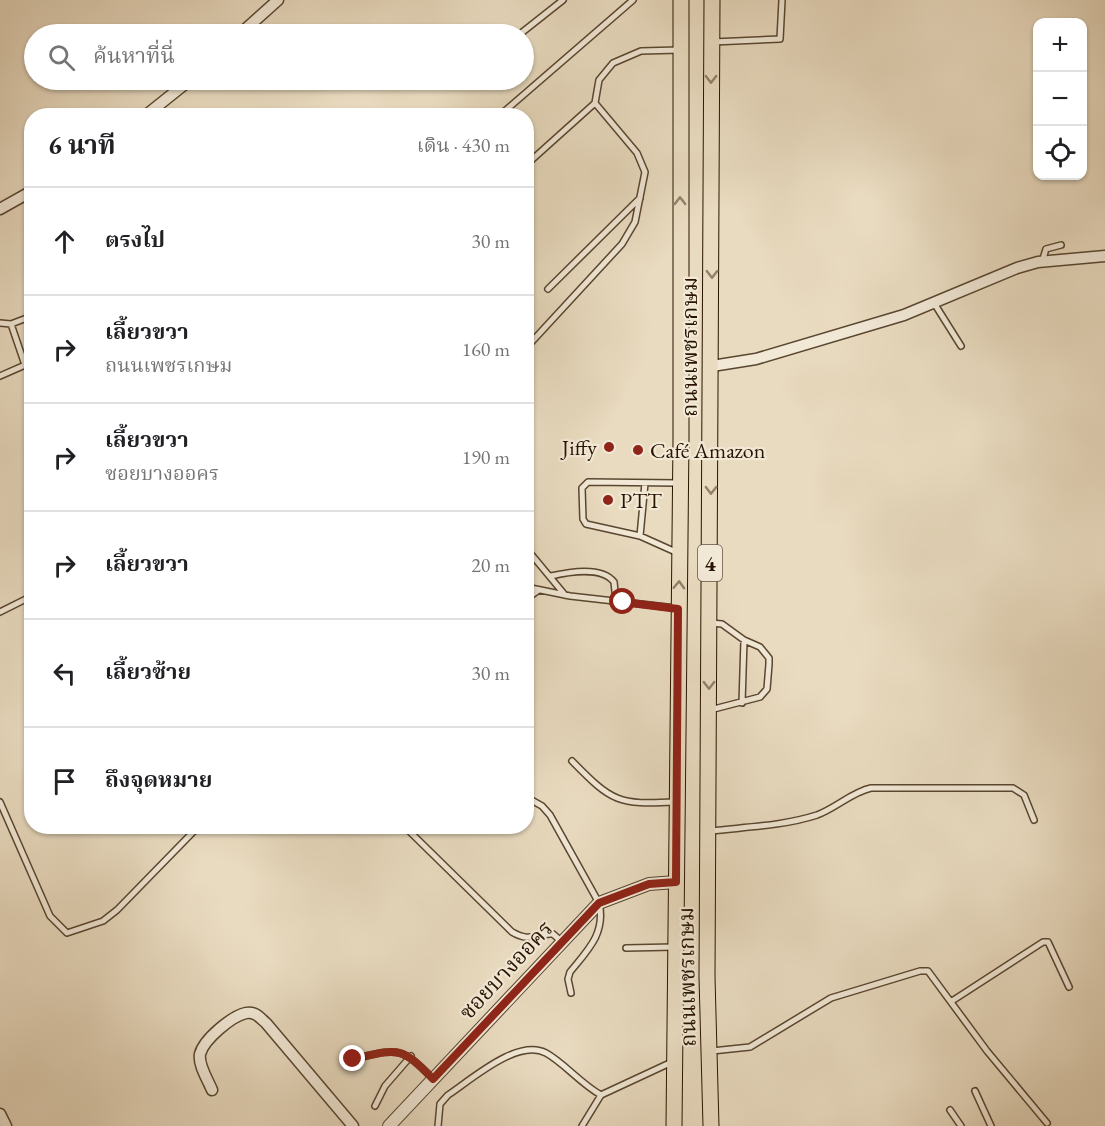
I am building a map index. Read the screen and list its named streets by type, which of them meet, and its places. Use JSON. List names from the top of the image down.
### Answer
{
  "streets": {
    "main road": ["ถนนเพชรเกษม", "4"],
    "street": ["ซอยบางออคร"]
  },
  "crossings": [
    ["ถนนเพชรเกษม", "ซอยบางออคร"]
  ],
  "places": ["Jiffy", "Café Amazon", "PTT"],
  "page": {
    "map_buttons": ["+", "−"],
    "search": "ค้นหาที่นี่",
    "heading": ["6 นาที", "เดิน · 430 m"],
    "list": [
      ["ตรงไป", "30 m"],
      ["เลี้ยวขวา", "ถนนเพชรเกษม", "160 m"],
      ["เลี้ยวขวา", "ซอยบางออคร", "190 m"],
      ["เลี้ยวขวา", "20 m"],
      ["เลี้ยวซ้าย", "30 m"],
      "ถึงจุดหมาย"
    ]
  }
}
